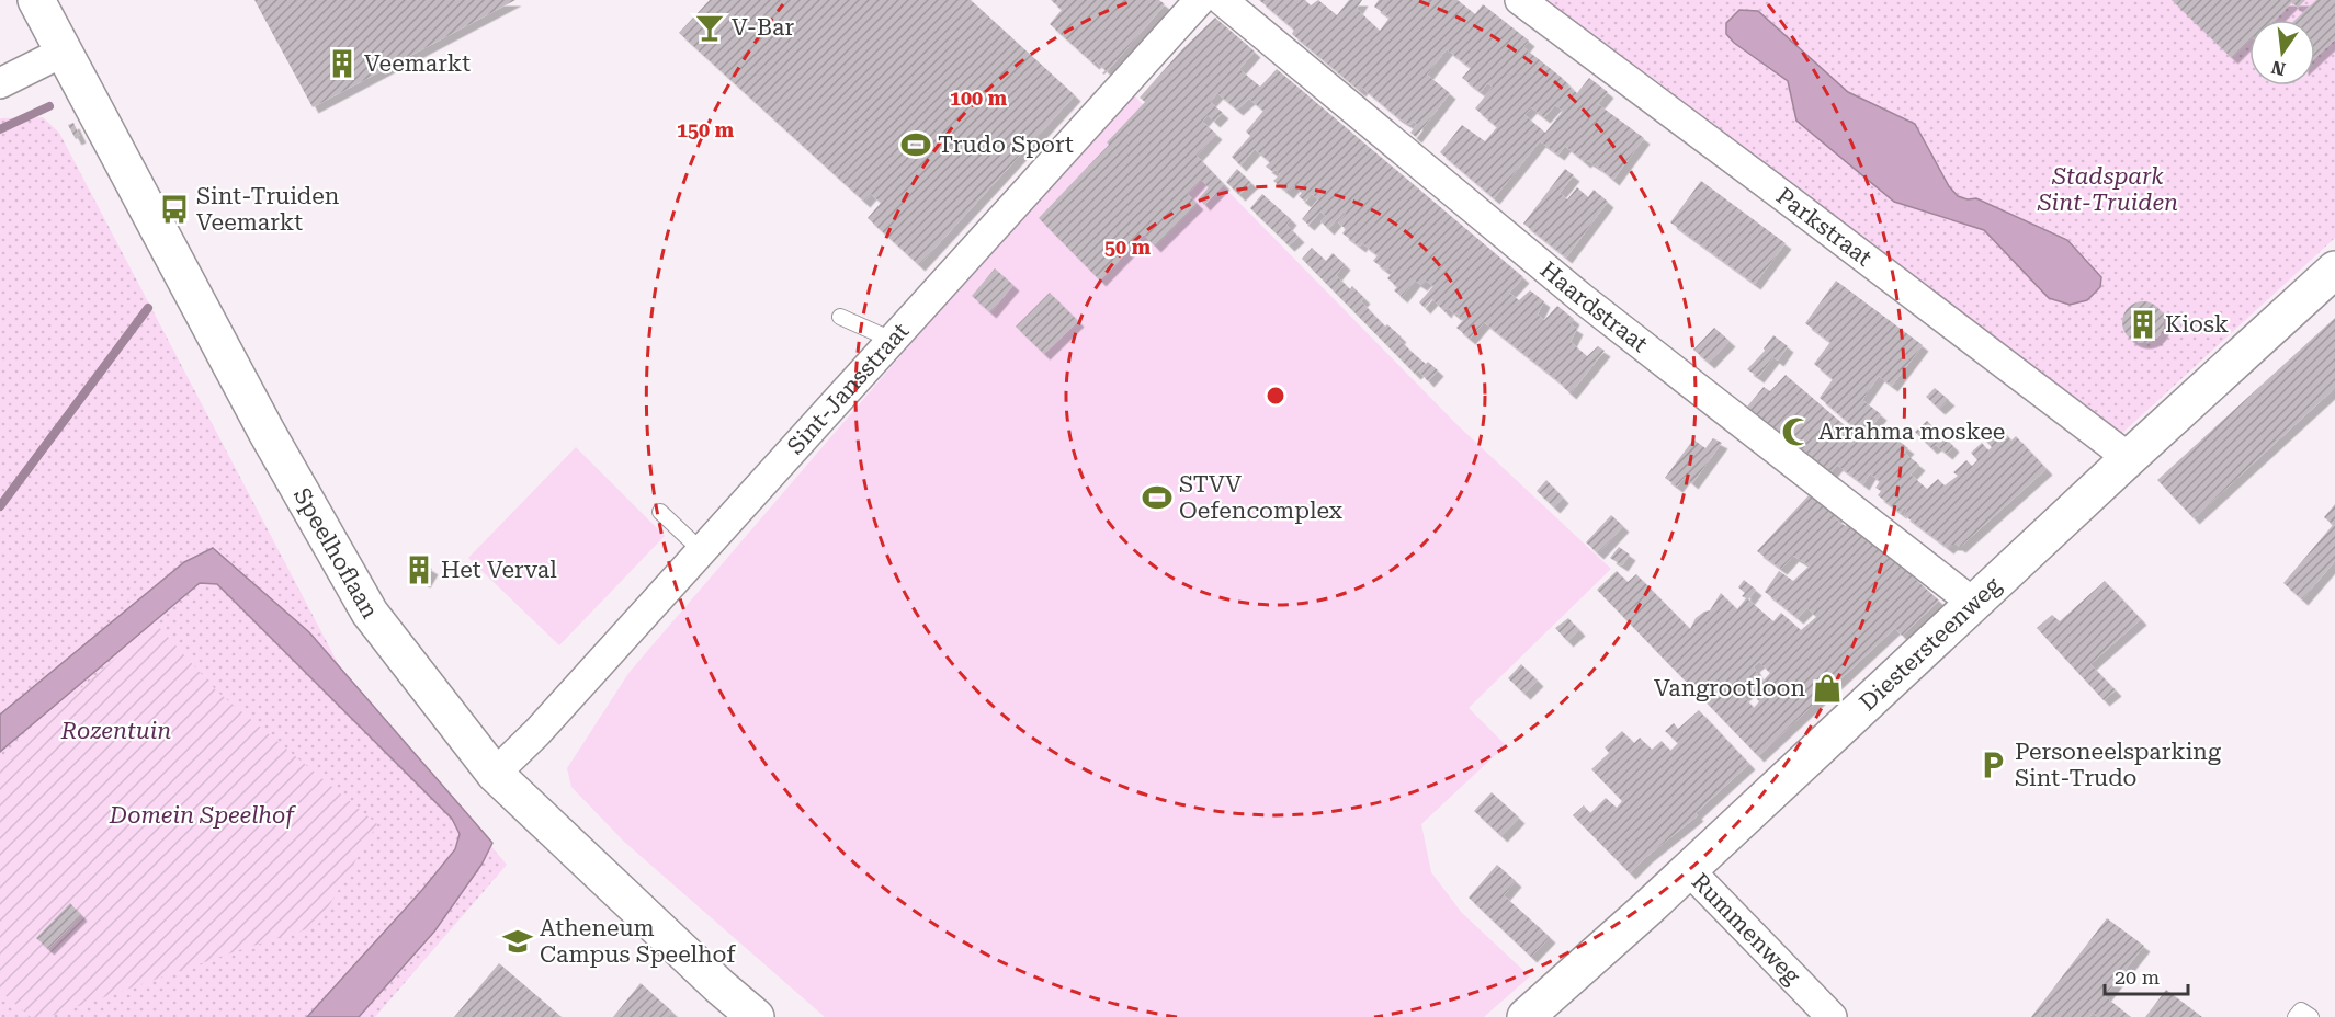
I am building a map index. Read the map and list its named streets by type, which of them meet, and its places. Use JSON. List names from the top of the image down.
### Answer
{
  "streets": {
    "street": [
      "Parkstraat",
      "Haardstraat",
      "Sint-Jansstraat",
      "Speelhoflaan",
      "Diestersteenweg",
      "Rummenweg"
    ]
  },
  "crossings": [
    ["Parkstraat", "Diestersteenweg"],
    ["Haardstraat", "Diestersteenweg"],
    ["Sint-Jansstraat", "Speelhoflaan"],
    ["Diestersteenweg", "Rummenweg"]
  ],
  "parks": ["Stadspark Sint-Truiden", "Rozentuin", "Domein Speelhof"],
  "places": {
    "bar": ["V-Bar"],
    "building": ["Veemarkt", "Kiosk", "Het Verval"],
    "sports": ["Trudo Sport", "STVV Oefencomplex"],
    "bus stop": ["Sint-Truiden Veemarkt"],
    "mosque": ["Arrahma moskee"],
    "shop": ["Vangrootloon"],
    "parking": ["Personeelsparking Sint-Trudo"],
    "school or university": ["Atheneum Campus Speelhof"]
  },
  "scale_bar": "20 m",
  "north": "bottom",
  "rings": ["100 m", "150 m", "50 m"]
}
